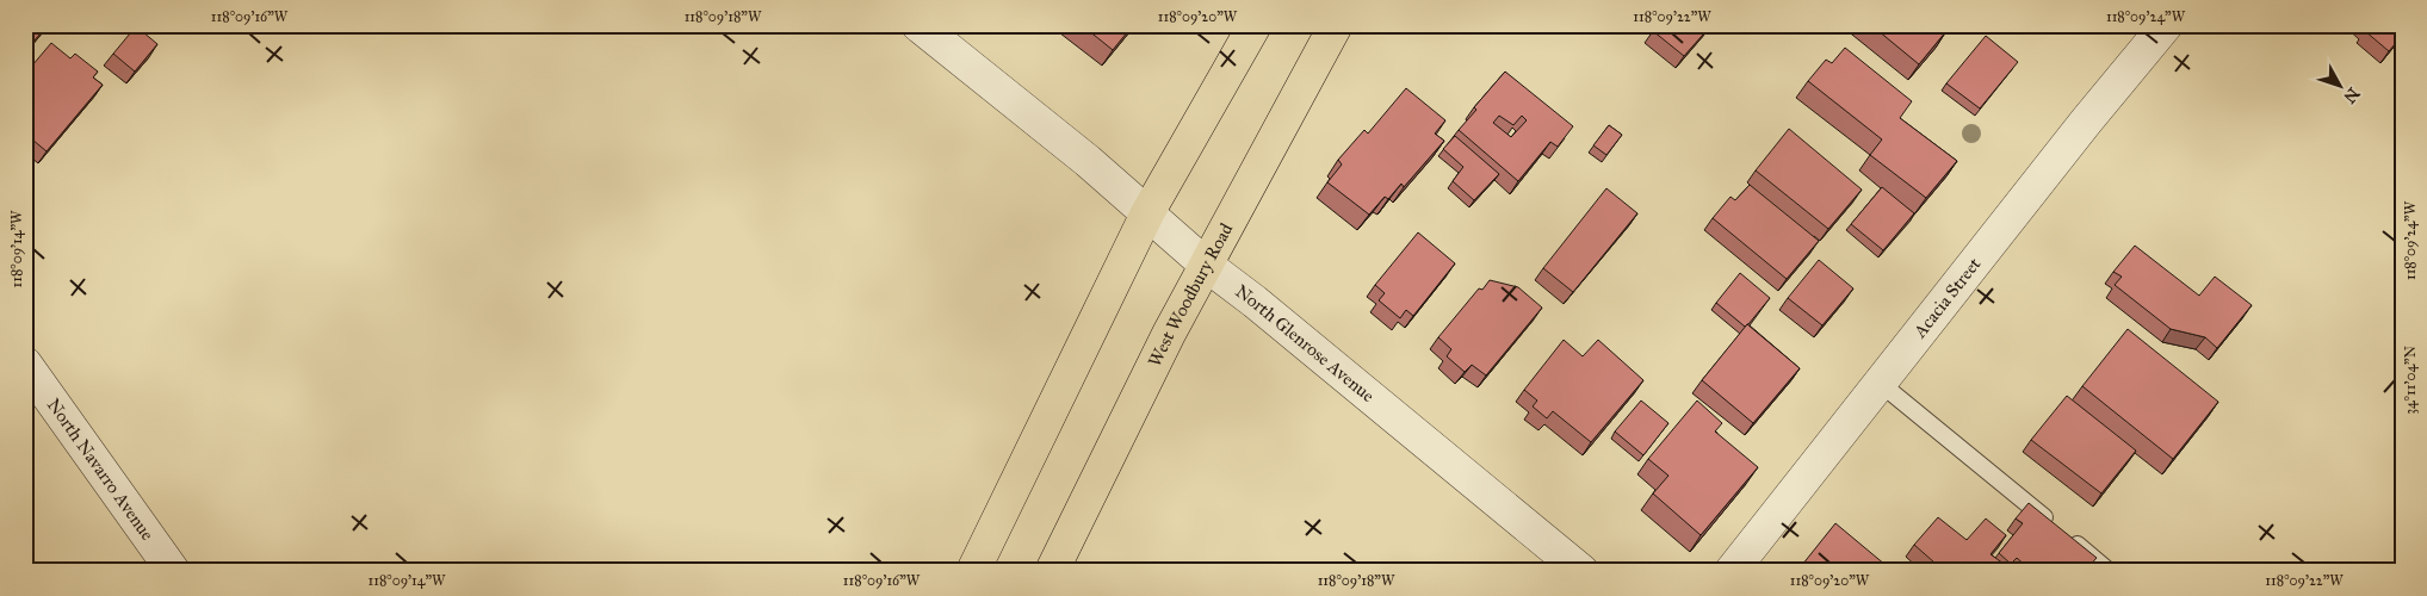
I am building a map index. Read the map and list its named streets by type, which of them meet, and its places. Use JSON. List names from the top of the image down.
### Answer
{
  "streets": {
    "main road": ["West Woodbury Road"],
    "street": ["Acacia Street", "North Glenrose Avenue", "North Navarro Avenue"]
  },
  "crossings": [
    ["West Woodbury Road", "North Glenrose Avenue"]
  ],
  "north": "bottom right",
  "coordinates": [
    "118°09'16\"W",
    "118°09'18\"W",
    "118°09'20\"W",
    "118°09'22\"W",
    "118°09'24\"W",
    "118°09'14\"W",
    "34°11'04\"N"
  ]
}
